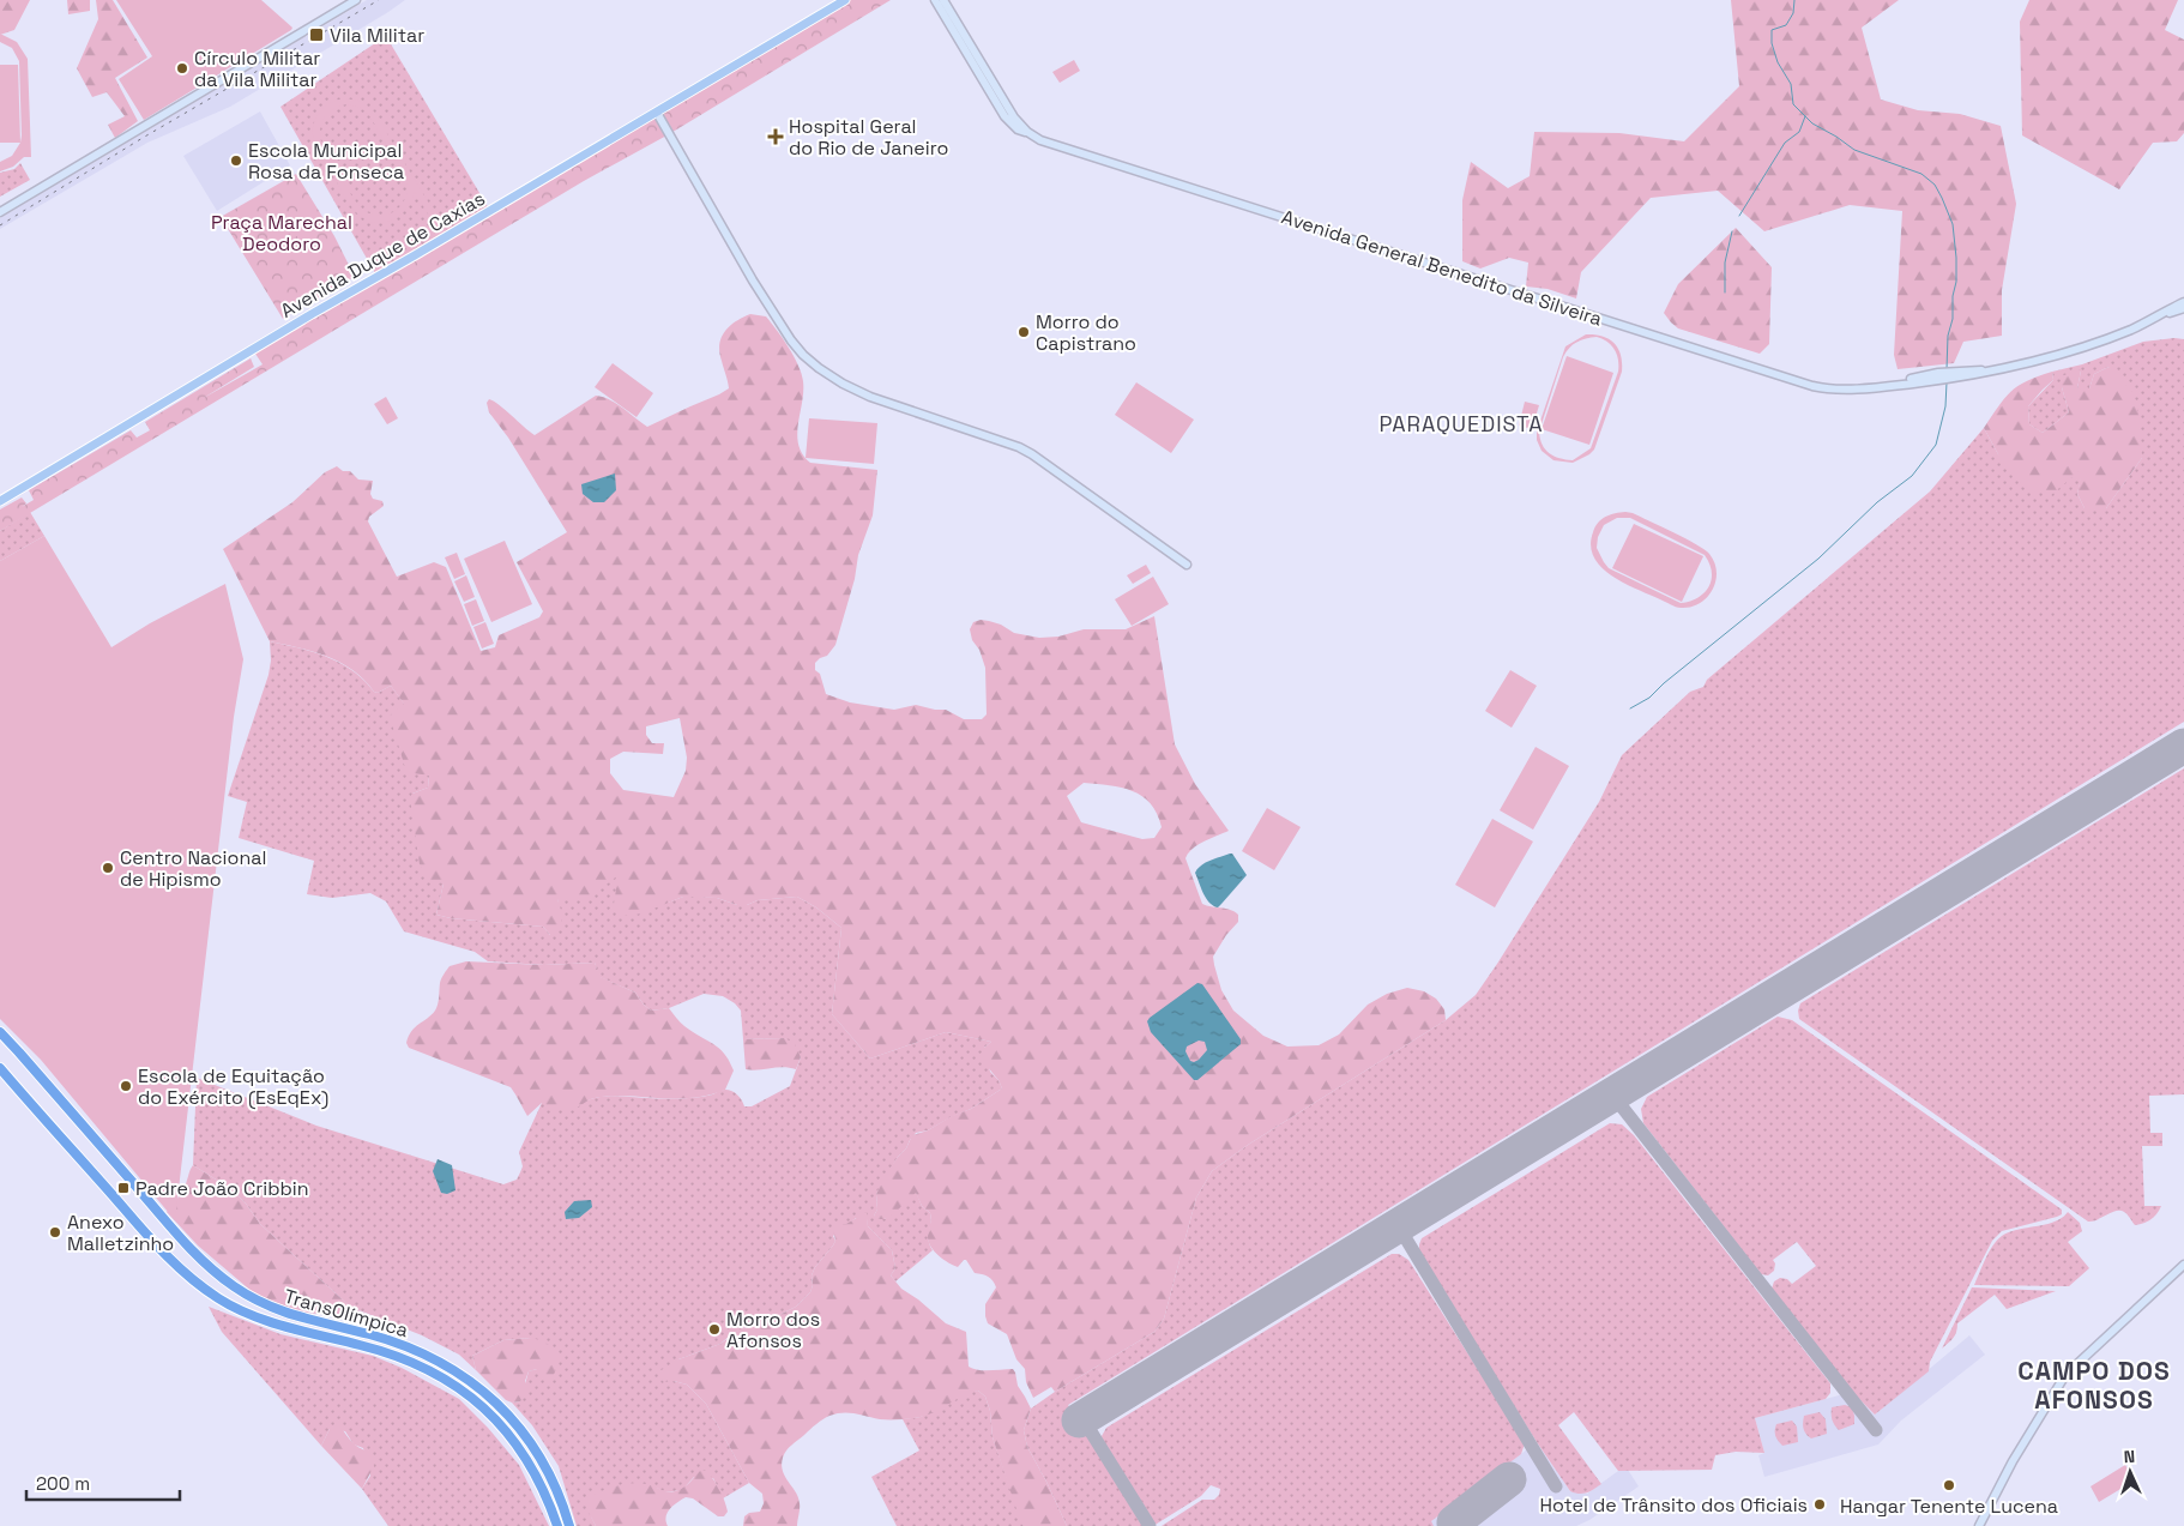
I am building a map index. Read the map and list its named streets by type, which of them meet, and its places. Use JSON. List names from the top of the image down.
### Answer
{
  "streets": {
    "highway": ["TransOlímpica"],
    "main road": ["Avenida Duque de Caxias", "Avenida General Benedito da Silveira"]
  },
  "districts": ["PARAQUEDISTA", "CAMPO DOS AFONSOS"],
  "parks": ["Praça Marechal Deodoro"],
  "places": {
    "transit": ["Vila Militar", "Padre João Cribbin"],
    "other": [
      "Círculo Militar da Vila Militar",
      "Escola Municipal Rosa da Fonseca",
      "Morro do Capistrano",
      "Centro Nacional de Hipismo",
      "Escola de Equitação do Exército (EsEqEx)",
      "Anexo Malletzinho",
      "Morro dos Afonsos",
      "Hangar Tenente Lucena",
      "Hotel de Trânsito dos Oficiais"
    ],
    "health": ["Hospital Geral do Rio de Janeiro"]
  },
  "scale_bar": "200 m",
  "north": "top"
}
